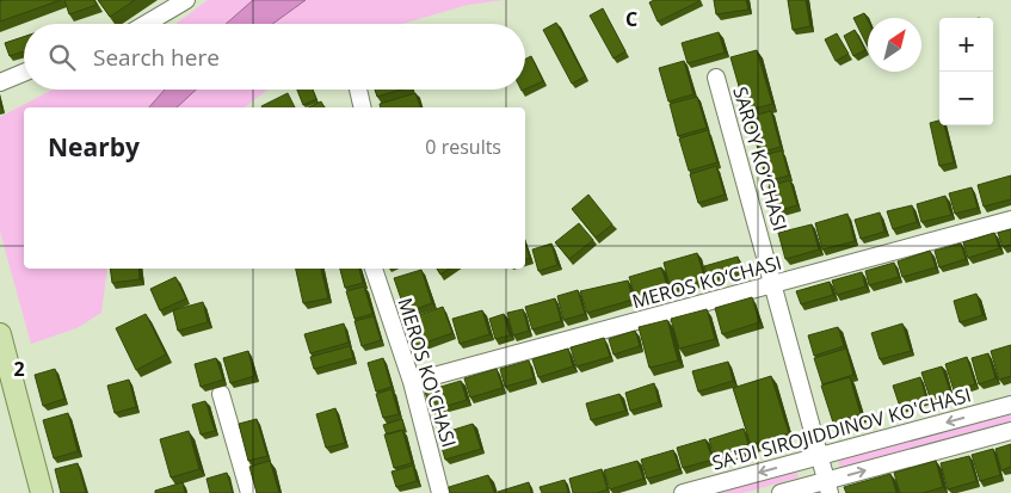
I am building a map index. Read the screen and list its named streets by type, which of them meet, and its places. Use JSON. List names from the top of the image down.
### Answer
{
  "streets": {
    "street": [
      "SAROY KO‘CHASI",
      "MEROS KO‘CHASI",
      "MEROS KO'CHASI",
      "SA'DI SIROJIDDINOV KO'CHASI"
    ]
  },
  "crossings": [
    ["SAROY KO‘CHASI", "MEROS KO‘CHASI"],
    ["SAROY KO‘CHASI", "SA'DI SIROJIDDINOV KO'CHASI"],
    ["MEROS KO‘CHASI", "MEROS KO'CHASI"]
  ],
  "north": "top right",
  "page": {
    "map_buttons": ["+", "−"],
    "search": "Search here",
    "heading": ["Nearby", "0 results"]
  },
  "grid": {
    "columns": ["C"],
    "rows": ["2"]
  }
}
